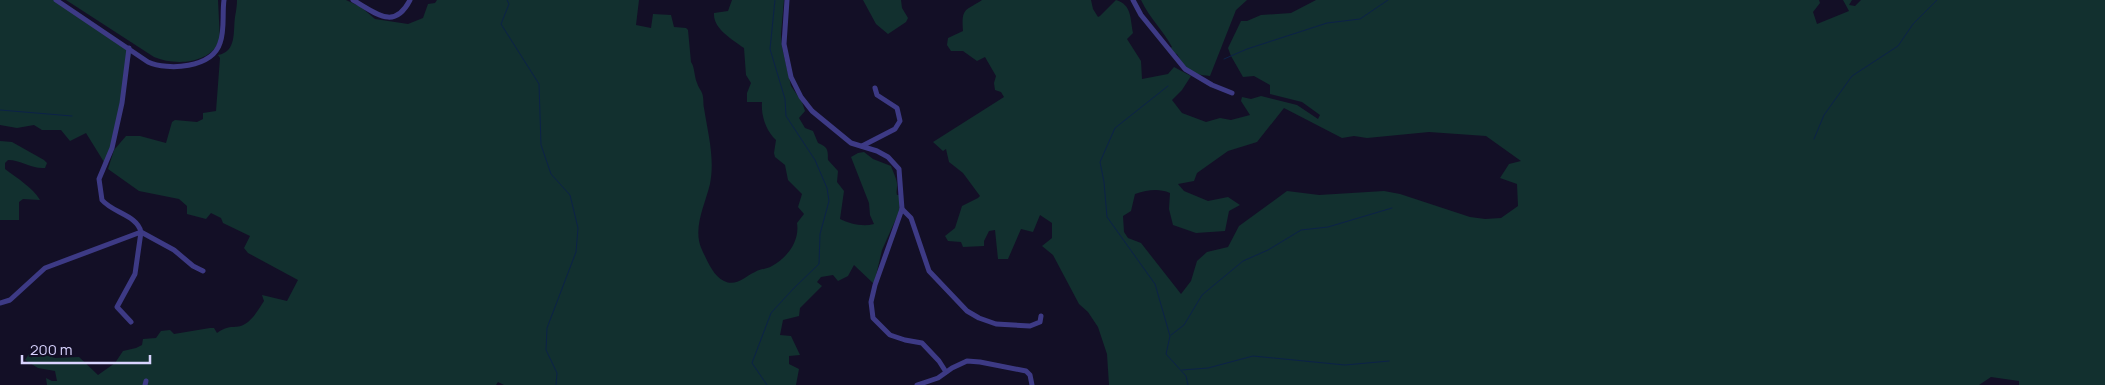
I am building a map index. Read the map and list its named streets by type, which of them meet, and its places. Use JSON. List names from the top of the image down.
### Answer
{
  "scale_bar": "200 m"
}
